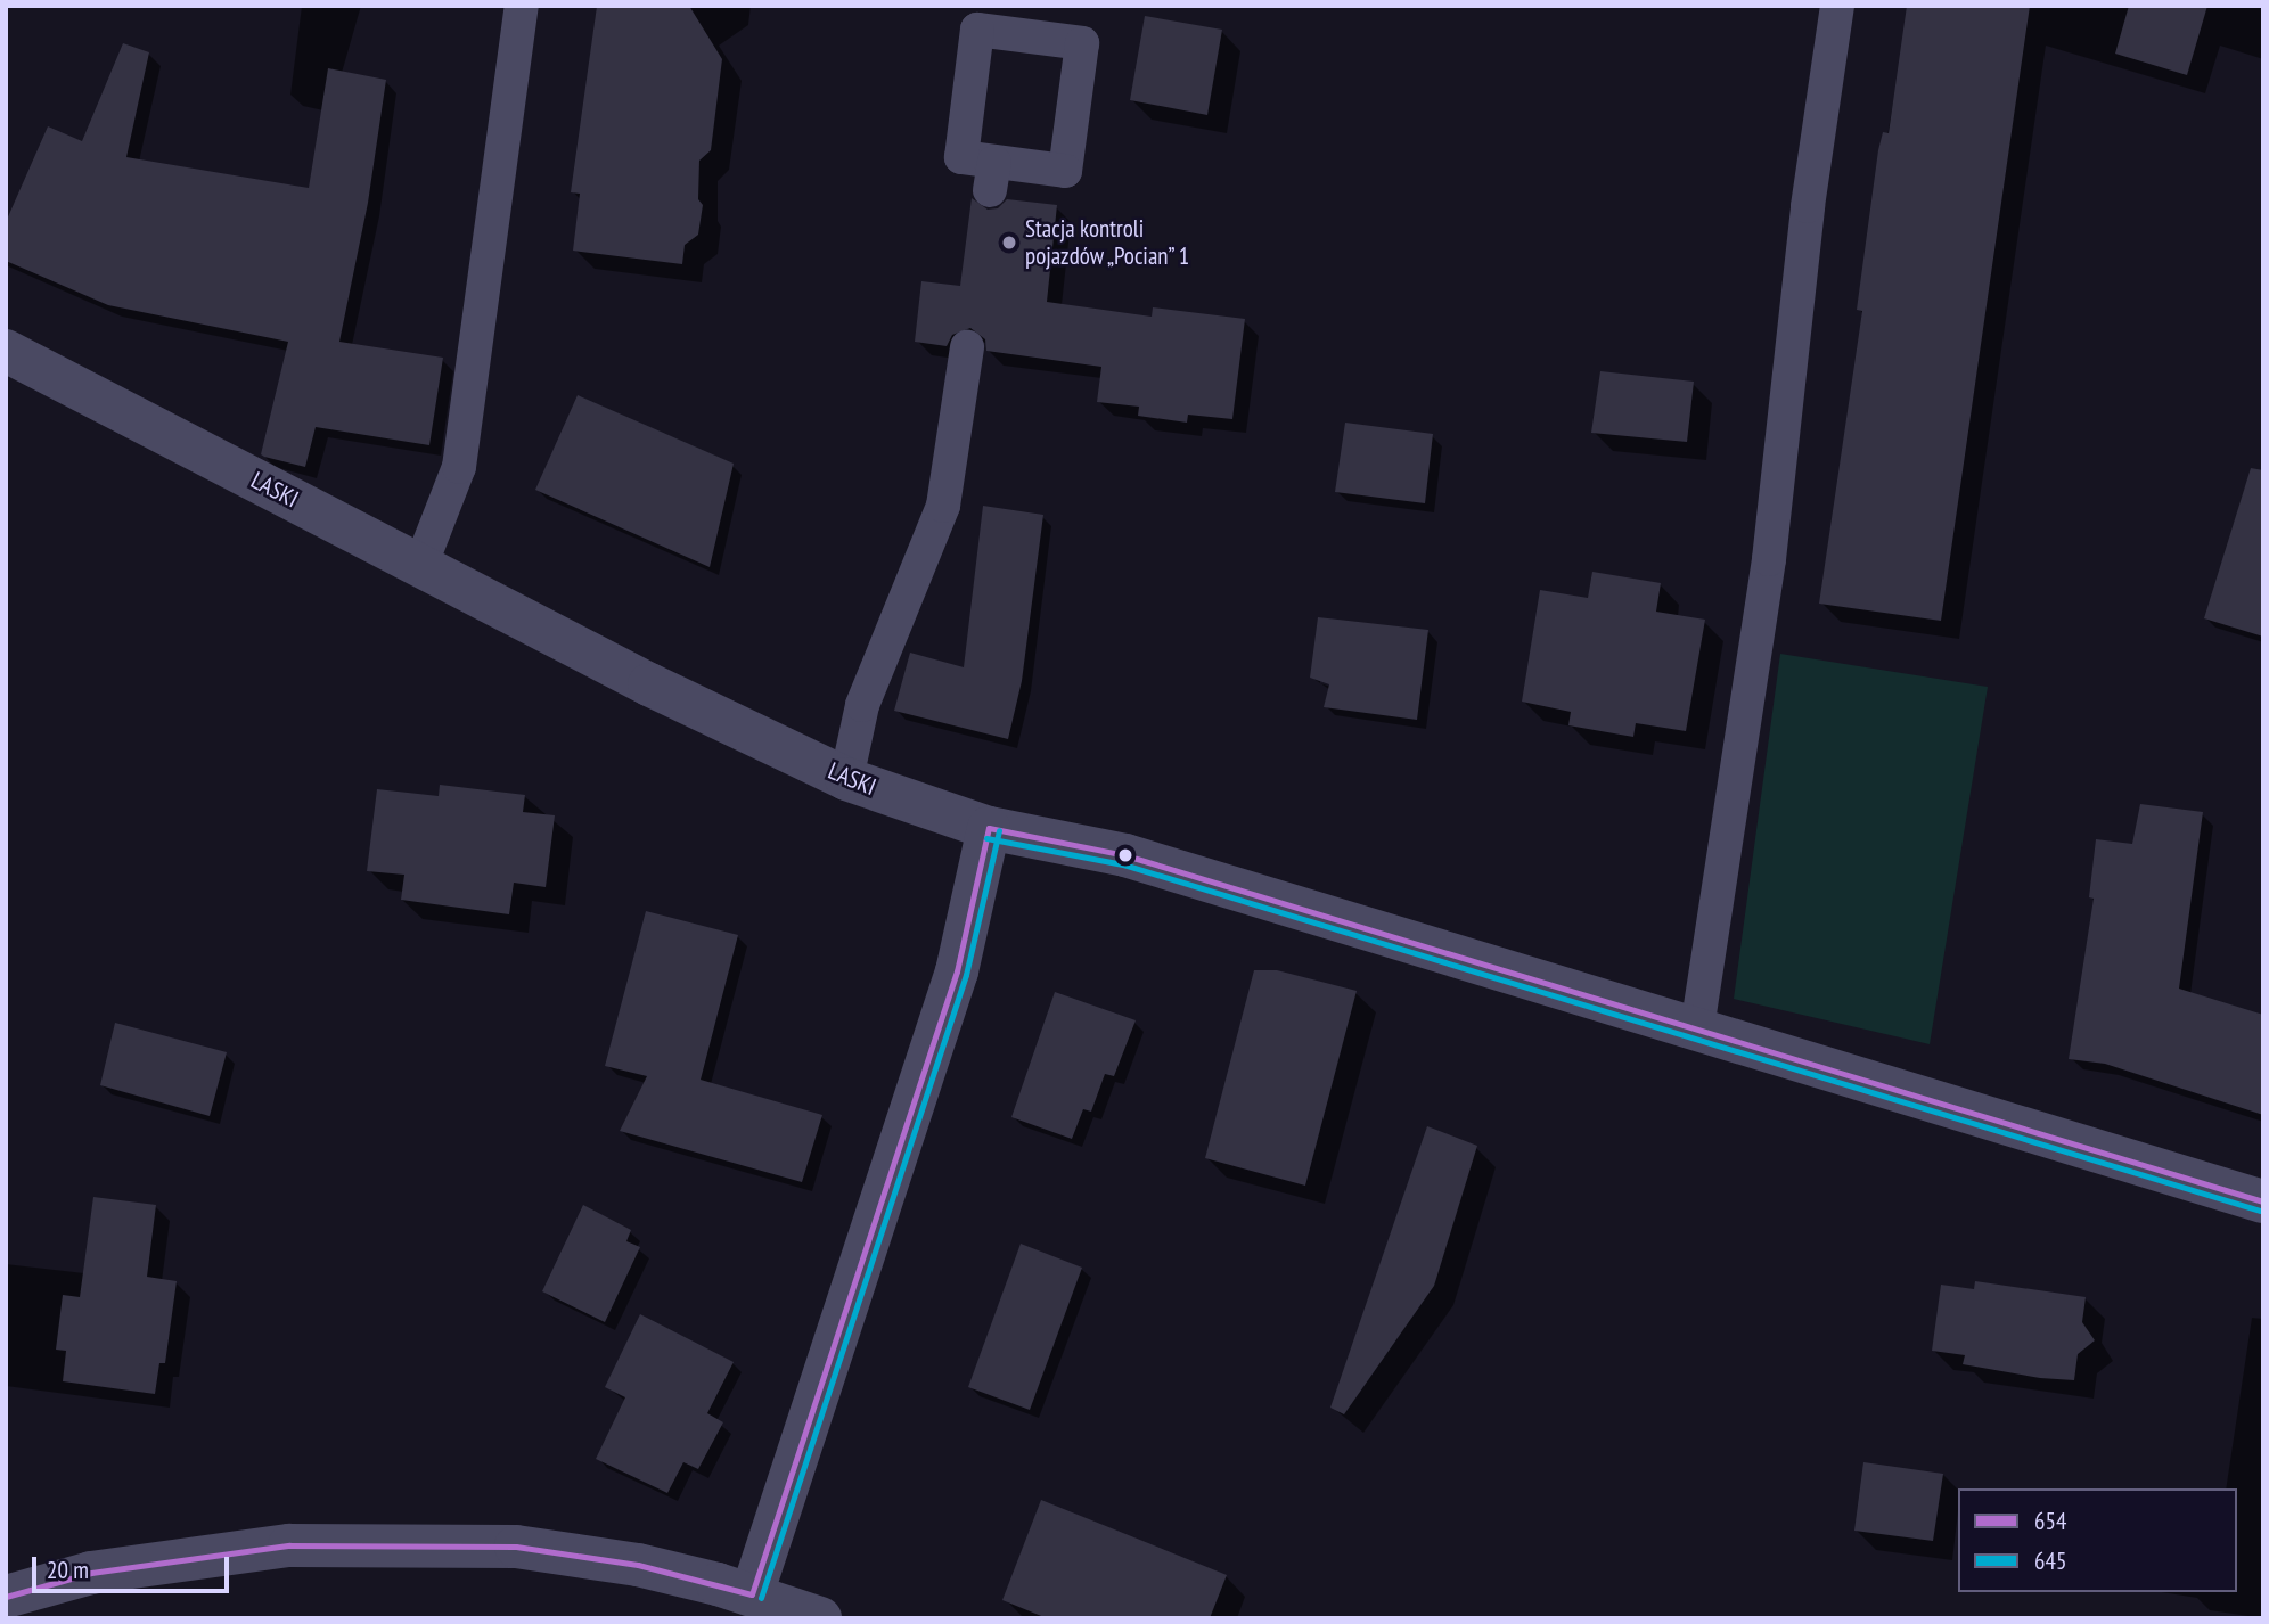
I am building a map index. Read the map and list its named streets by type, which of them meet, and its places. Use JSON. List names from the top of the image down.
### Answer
{
  "streets": {
    "street": ["LASKI"]
  },
  "places": ["Stacja kontroli pojazdów „Pocian” 1"],
  "lines": ["transit line 654", "transit line 645"],
  "legend": ["654", "645"],
  "scale_bar": "20 m"
}
